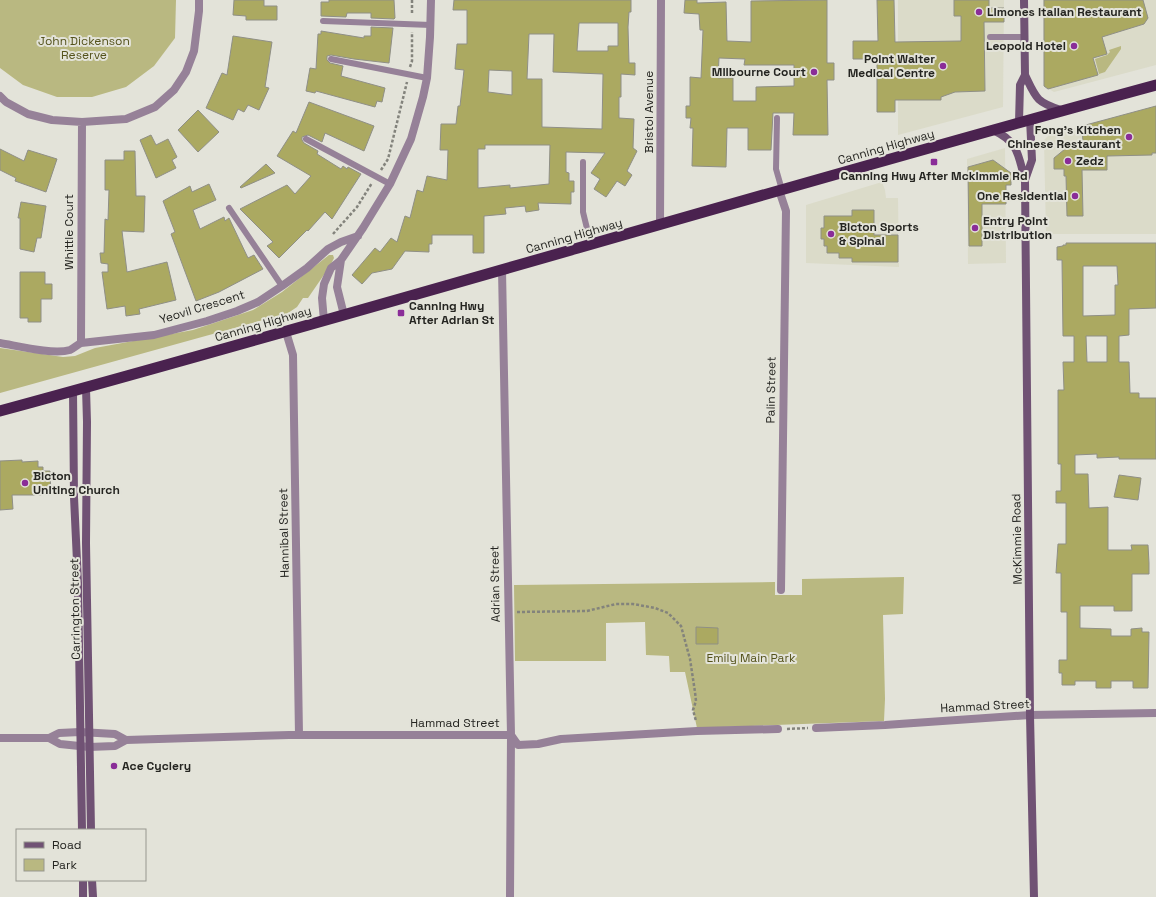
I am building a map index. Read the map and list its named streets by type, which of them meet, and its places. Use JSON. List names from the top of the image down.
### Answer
{
  "streets": {
    "highway": ["Canning Highway"],
    "main road": ["McKimmie Road", "Carrington Street"],
    "street": [
      "Bristol Avenue",
      "Whittle Court",
      "Yeovil Crescent",
      "Palin Street",
      "Hannibal Street",
      "Adrian Street",
      "Hammad Street"
    ]
  },
  "crossings": [
    ["Bristol Avenue", "Canning Highway"],
    ["Canning Highway", "Palin Street"],
    ["Canning Highway", "Hannibal Street"],
    ["Canning Highway", "McKimmie Road"],
    ["Canning Highway", "Adrian Street"],
    ["Canning Highway", "Carrington Street"],
    ["Whittle Court", "Yeovil Crescent"],
    ["Hannibal Street", "Hammad Street"],
    ["McKimmie Road", "Hammad Street"],
    ["Adrian Street", "Hammad Street"],
    ["Carrington Street", "Hammad Street"]
  ],
  "parks": ["John Dickenson Reserve", "Emily Main Park"],
  "places": {
    "other": [
      "Limones Italian Restaurant",
      "Leopold Hotel",
      "Point Walter Medical Centre",
      "Milbourne Court",
      "Fong's Kitchen Chinese Restaurant",
      "Zedz",
      "One Residential",
      "Entry Point Distribution",
      "Bicton Sports & Spinal",
      "Bicton Uniting Church",
      "Ace Cyclery"
    ],
    "transit": ["Canning Hwy After Mckimmie Rd", "Canning Hwy After Adrian St"]
  },
  "legend": ["Road", "Park"]
}
